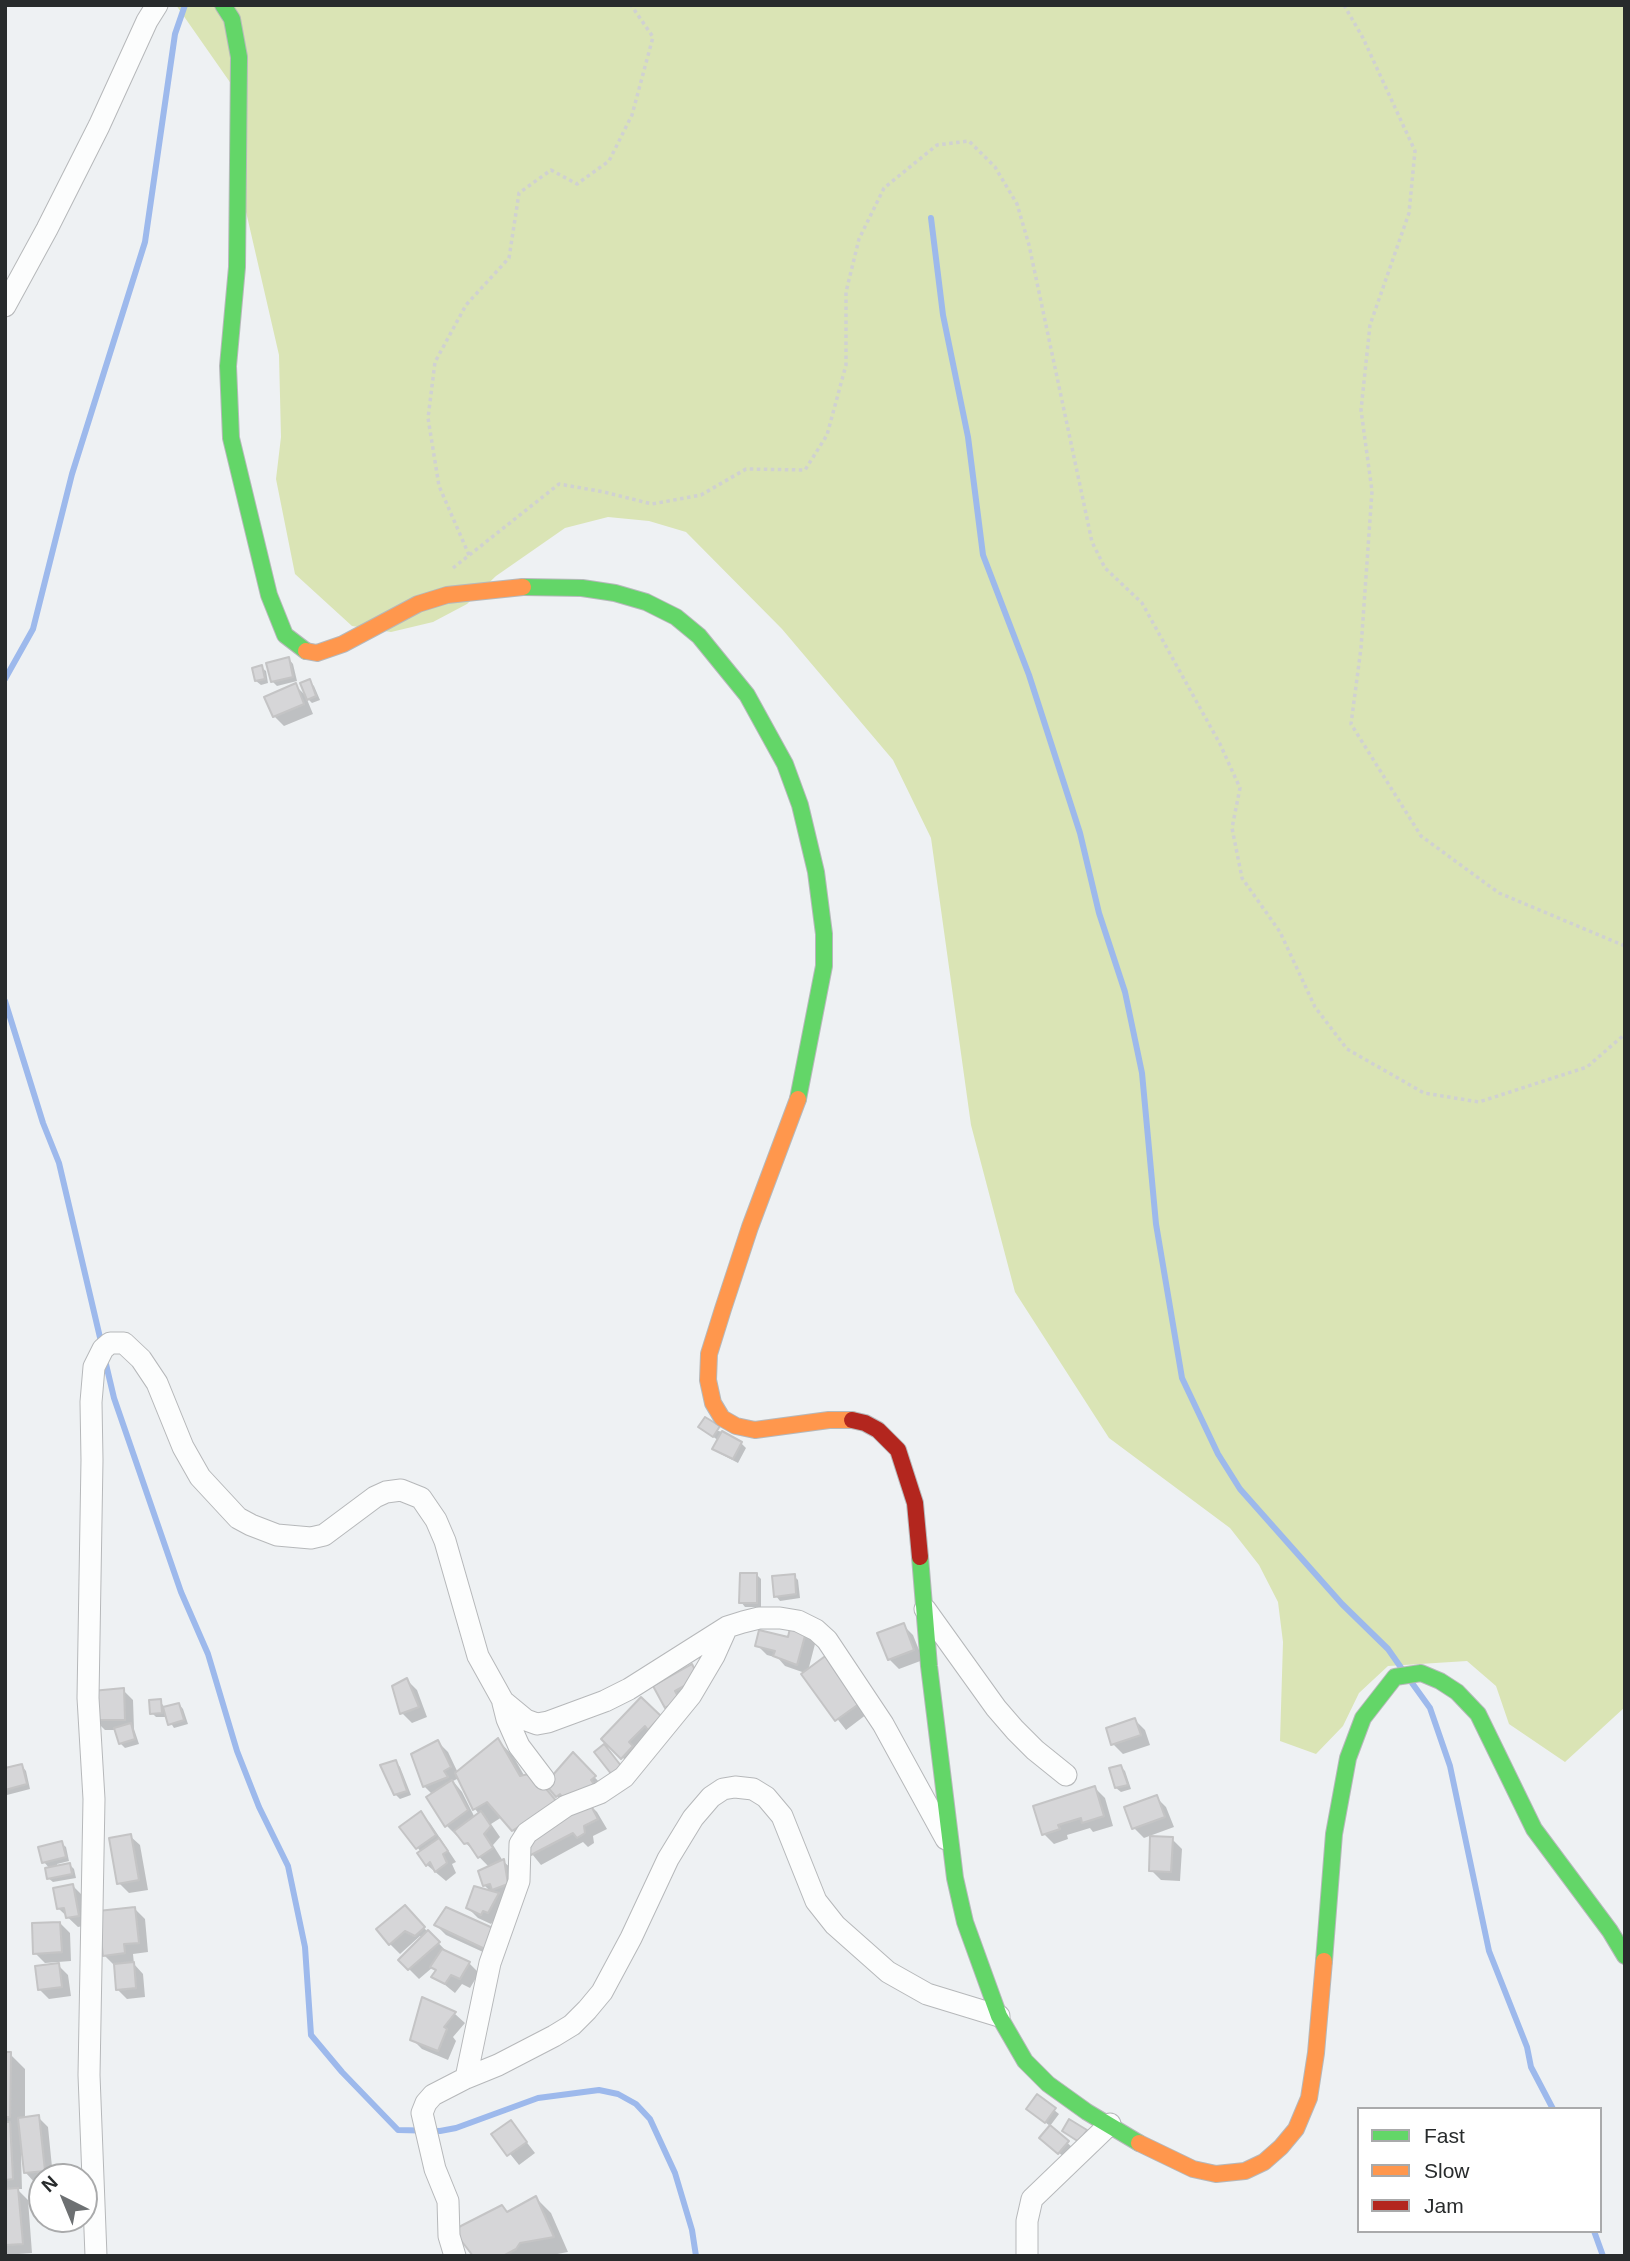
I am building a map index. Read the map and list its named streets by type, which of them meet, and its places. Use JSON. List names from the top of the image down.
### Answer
{
  "legend": ["Fast", "Slow", "Jam"],
  "north": "top left"
}
